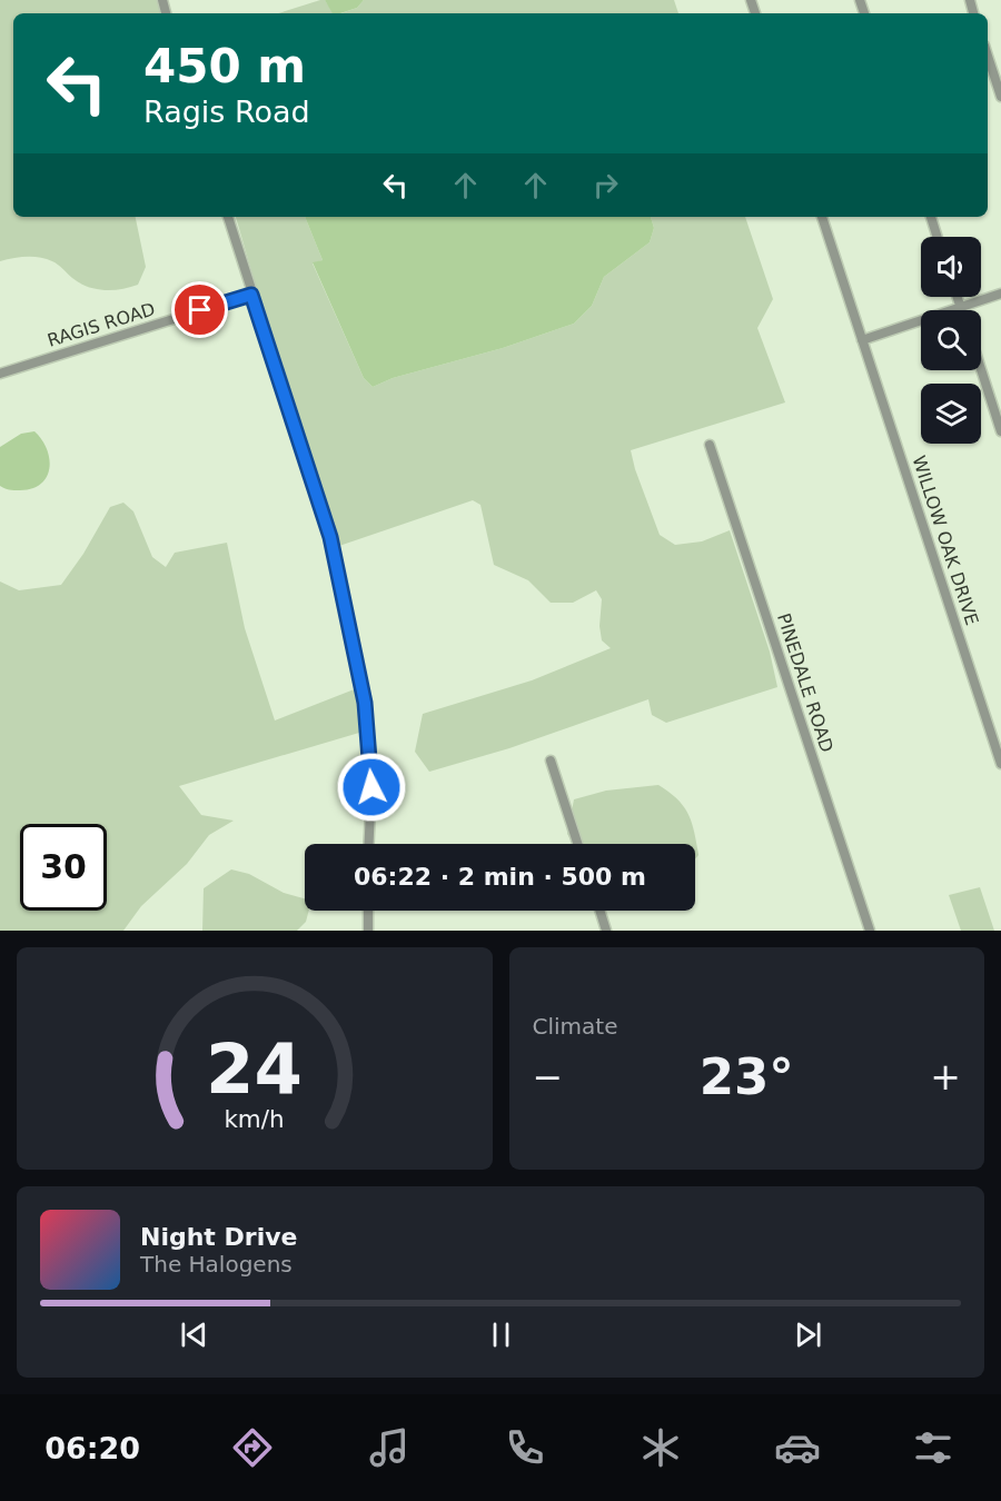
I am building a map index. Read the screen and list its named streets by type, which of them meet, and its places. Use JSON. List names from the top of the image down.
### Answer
{
  "streets": {
    "street": ["RAGIS ROAD", "WILLOW OAK DRIVE", "PINEDALE ROAD"]
  },
  "page": {
    "turn": ["450 m", "Ragis Road"],
    "limit": "30",
    "trip": "06:22 · 2 min · 500 m",
    "tile": "Climate",
    "heat": ["−", "23°", "+"],
    "song": ["Night Drive", "The Halogens"],
    "tabs": "06:20",
    "gauge": ["24", "km/h"]
  }
}
